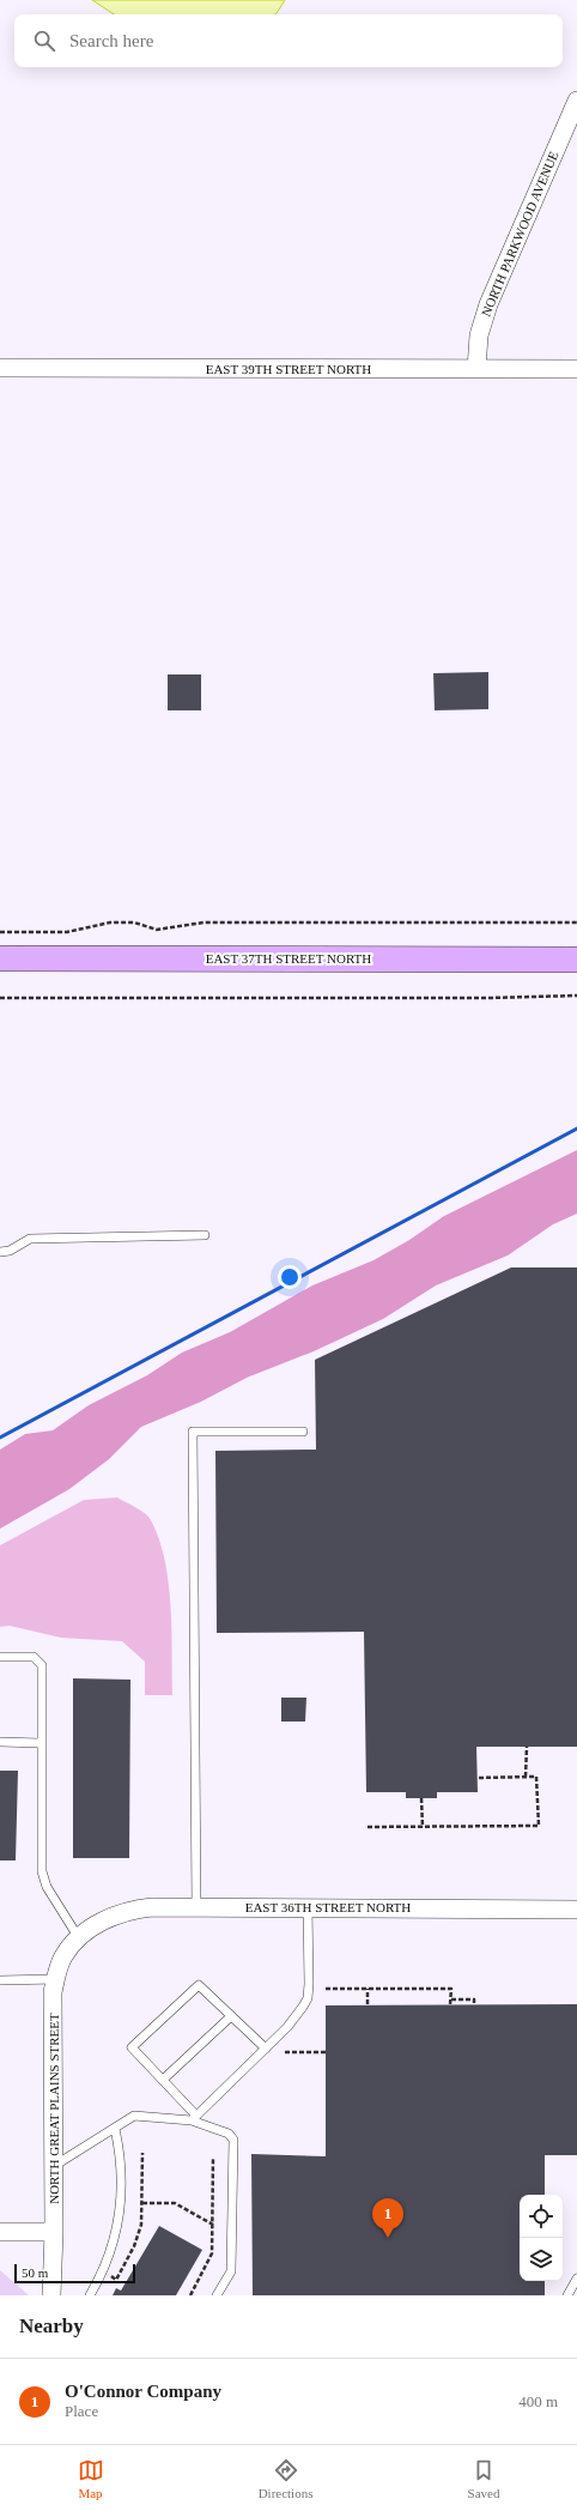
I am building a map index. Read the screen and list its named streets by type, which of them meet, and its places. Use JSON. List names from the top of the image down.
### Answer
{
  "streets": {
    "main road": ["EAST 37TH STREET NORTH"],
    "street": [
      "NORTH PARKWOOD AVENUE",
      "EAST 39TH STREET NORTH",
      "EAST 36TH STREET NORTH",
      "NORTH GREAT PLAINS STREET"
    ]
  },
  "crossings": [
    ["NORTH PARKWOOD AVENUE", "EAST 39TH STREET NORTH"],
    ["EAST 36TH STREET NORTH", "NORTH GREAT PLAINS STREET"]
  ],
  "scale_bar": "50 m",
  "page": {
    "search": "Search here",
    "pins": "1",
    "scale": "50 m",
    "heading": "Nearby",
    "list": [
      {
        "mark": "1",
        "name": "O'Connor Company",
        "note": "Place",
        "value": "400 m"
      }
    ],
    "nav": ["Map", "Directions", "Saved"]
  }
}
